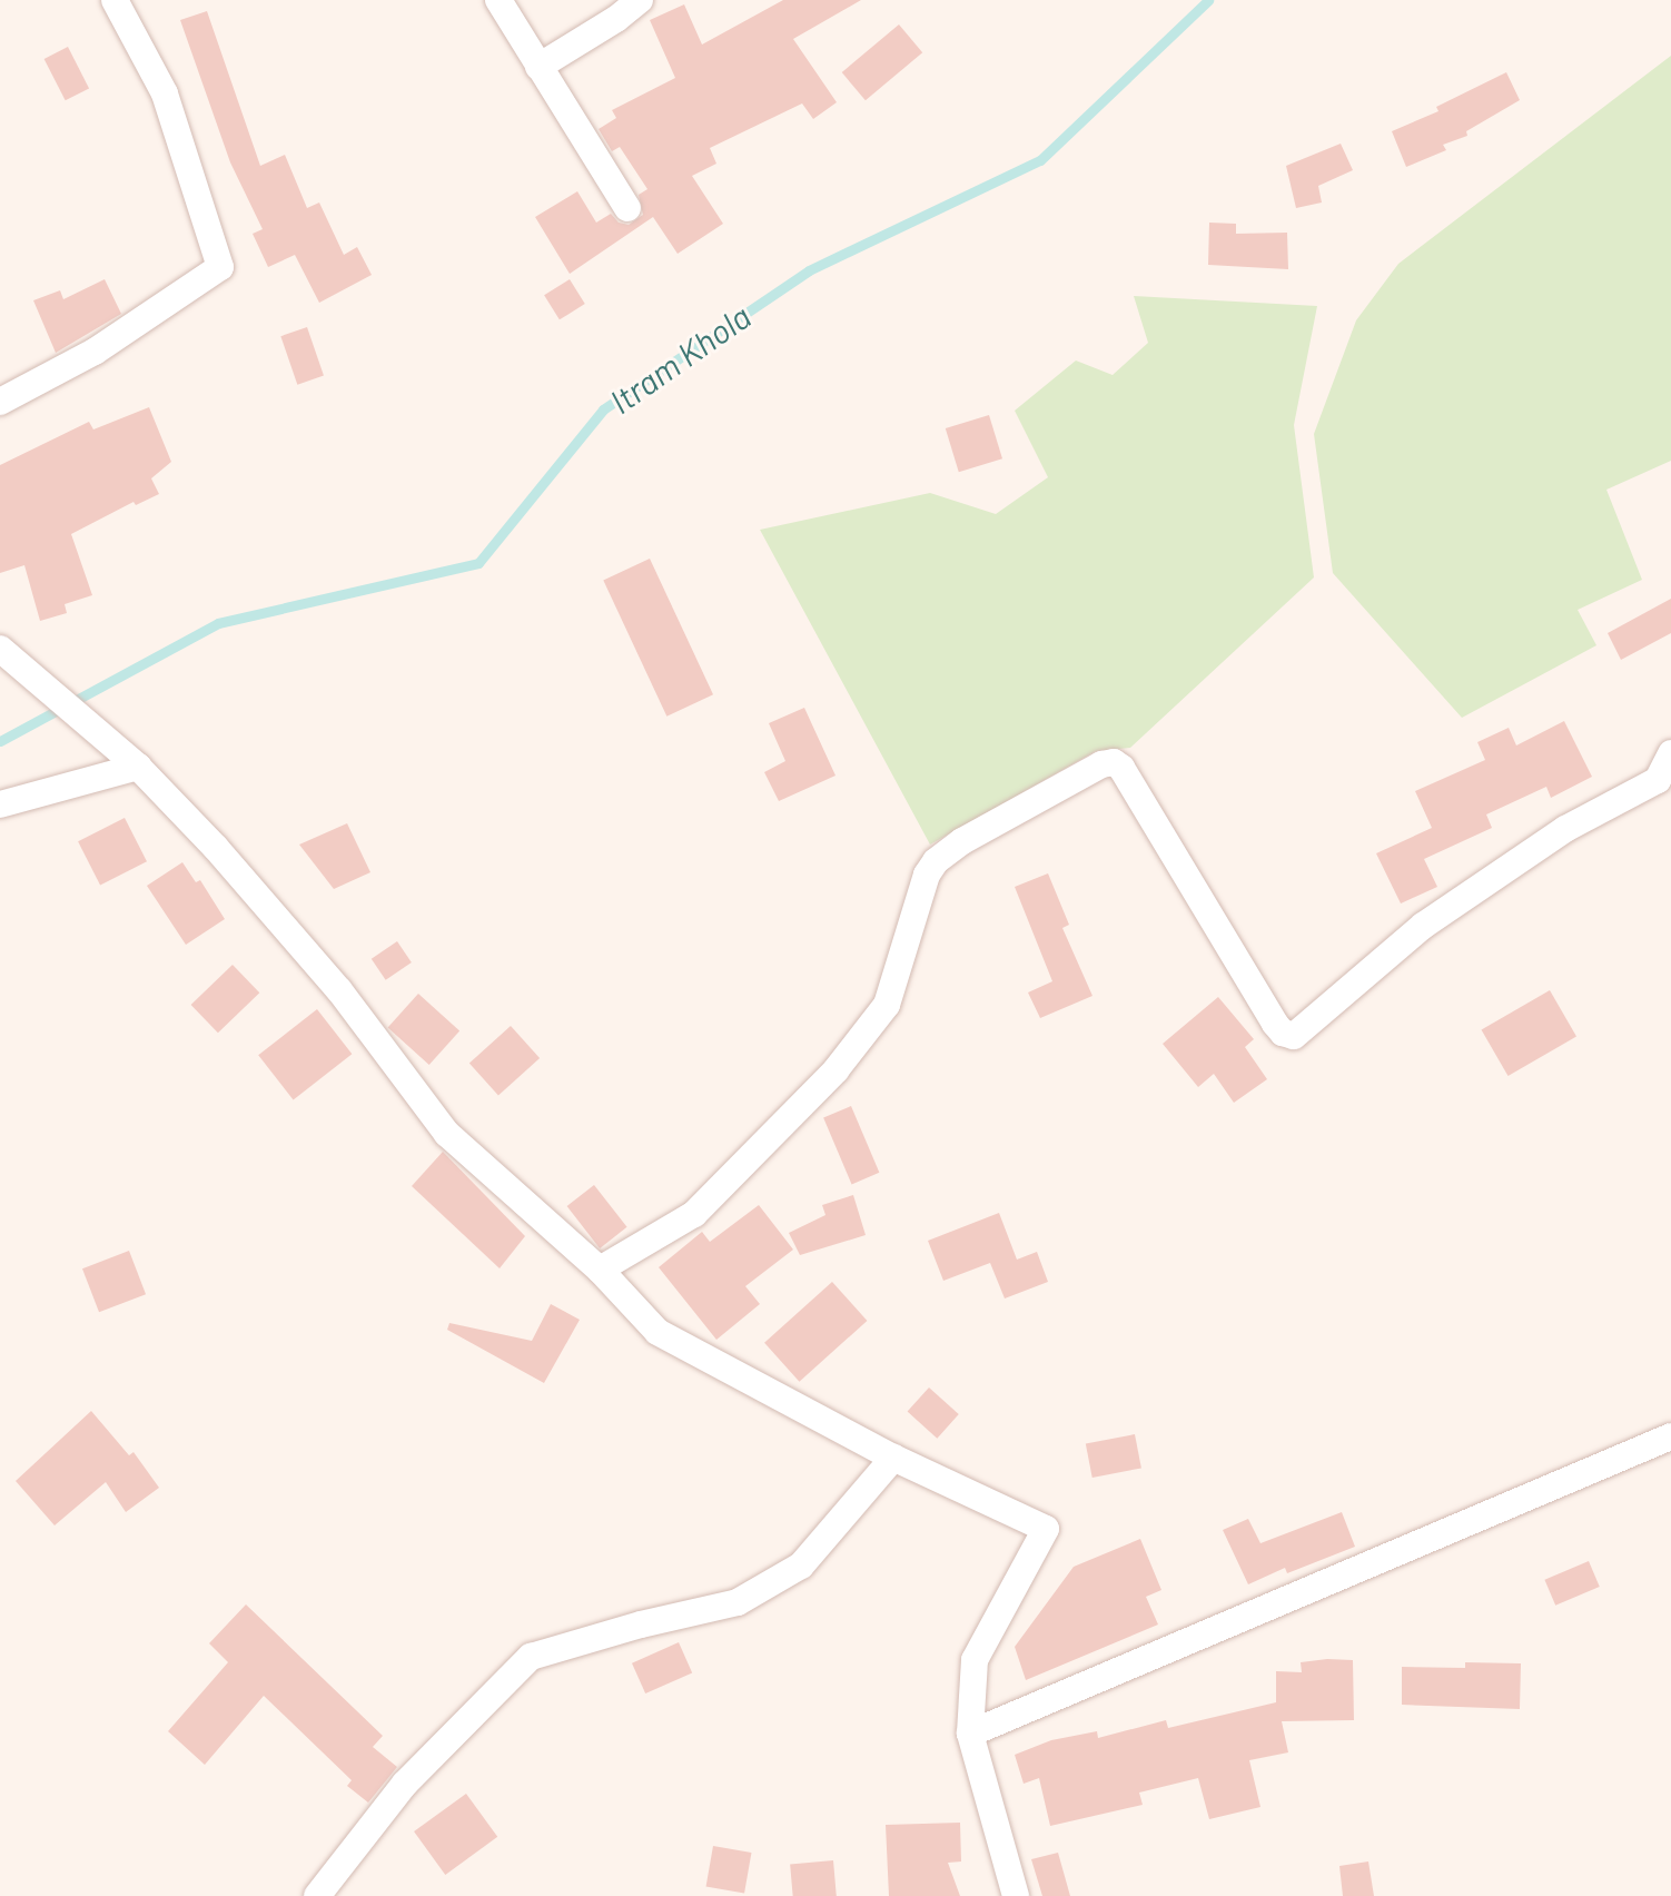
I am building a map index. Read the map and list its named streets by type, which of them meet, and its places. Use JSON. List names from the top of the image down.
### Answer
{
  "water": ["Itram Khola"]
}
